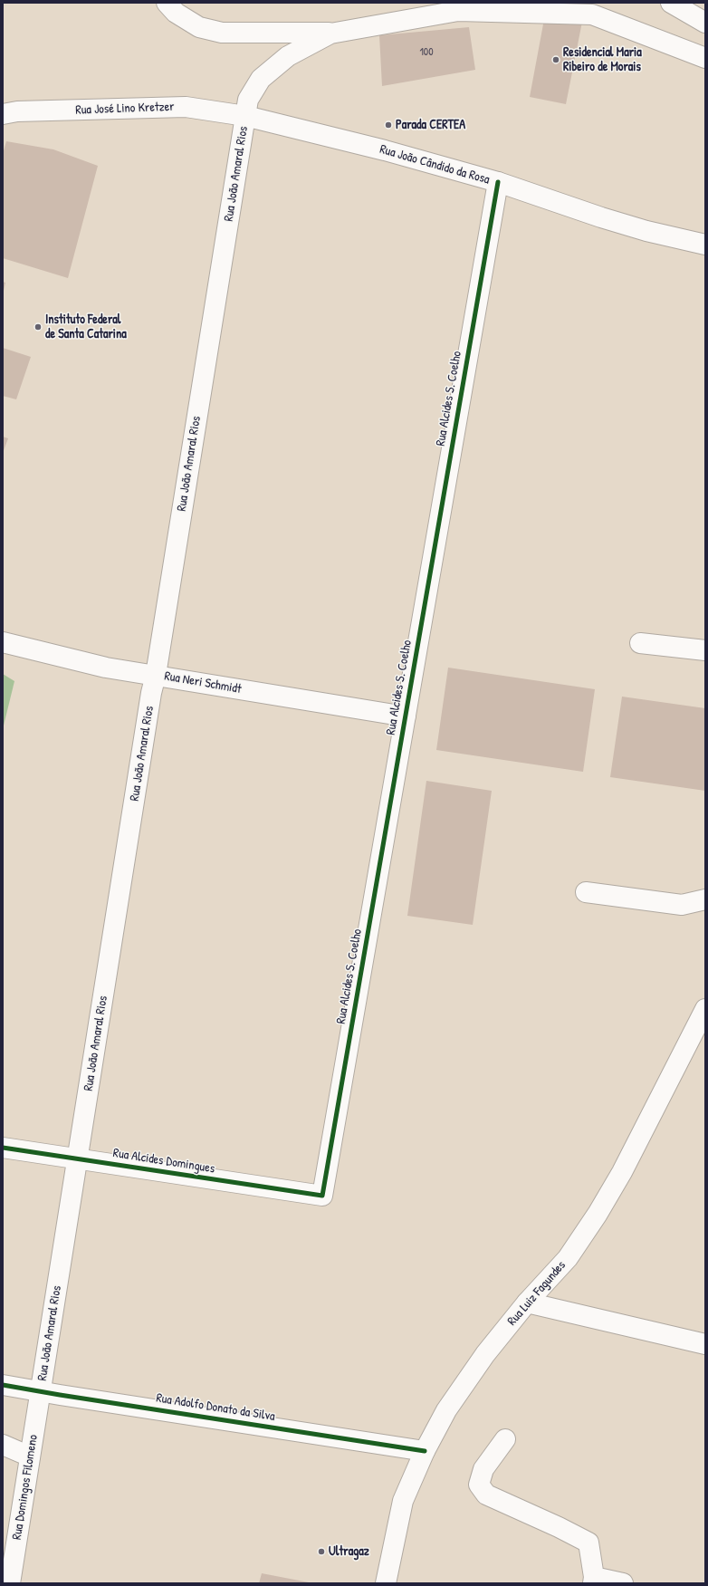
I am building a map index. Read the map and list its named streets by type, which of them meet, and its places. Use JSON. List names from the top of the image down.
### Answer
{
  "streets": {
    "main road": [
      "Rua José Lino Kretzer",
      "Rua João Cândido da Rosa",
      "Rua João Amaral Rios",
      "Rua Alcides S. Coelho",
      "Rua Neri Schmidt",
      "Rua Alcides Domingues",
      "Rua Luiz Fagundes",
      "Rua Adolfo Donato da Silva",
      "Rua Domingos Filomeno"
    ]
  },
  "crossings": [
    ["Rua José Lino Kretzer", "Rua João Cândido da Rosa"],
    ["Rua José Lino Kretzer", "Rua João Amaral Rios"],
    ["Rua João Cândido da Rosa", "Rua João Amaral Rios"],
    ["Rua João Cândido da Rosa", "Rua Alcides S. Coelho"],
    ["Rua João Amaral Rios", "Rua Neri Schmidt"],
    ["Rua João Amaral Rios", "Rua Alcides Domingues"],
    ["Rua João Amaral Rios", "Rua Adolfo Donato da Silva"],
    ["Rua João Amaral Rios", "Rua Domingos Filomeno"],
    ["Rua Alcides S. Coelho", "Rua Neri Schmidt"],
    ["Rua Alcides S. Coelho", "Rua Alcides Domingues"],
    ["Rua Luiz Fagundes", "Rua Adolfo Donato da Silva"],
    ["Rua Adolfo Donato da Silva", "Rua Domingos Filomeno"]
  ],
  "places": [
    "Residencial Maria Ribeiro de Morais",
    "Parada CERTEA",
    "Instituto Federal de Santa Catarina",
    "Ultragaz"
  ],
  "house_numbers": ["100"]
}
